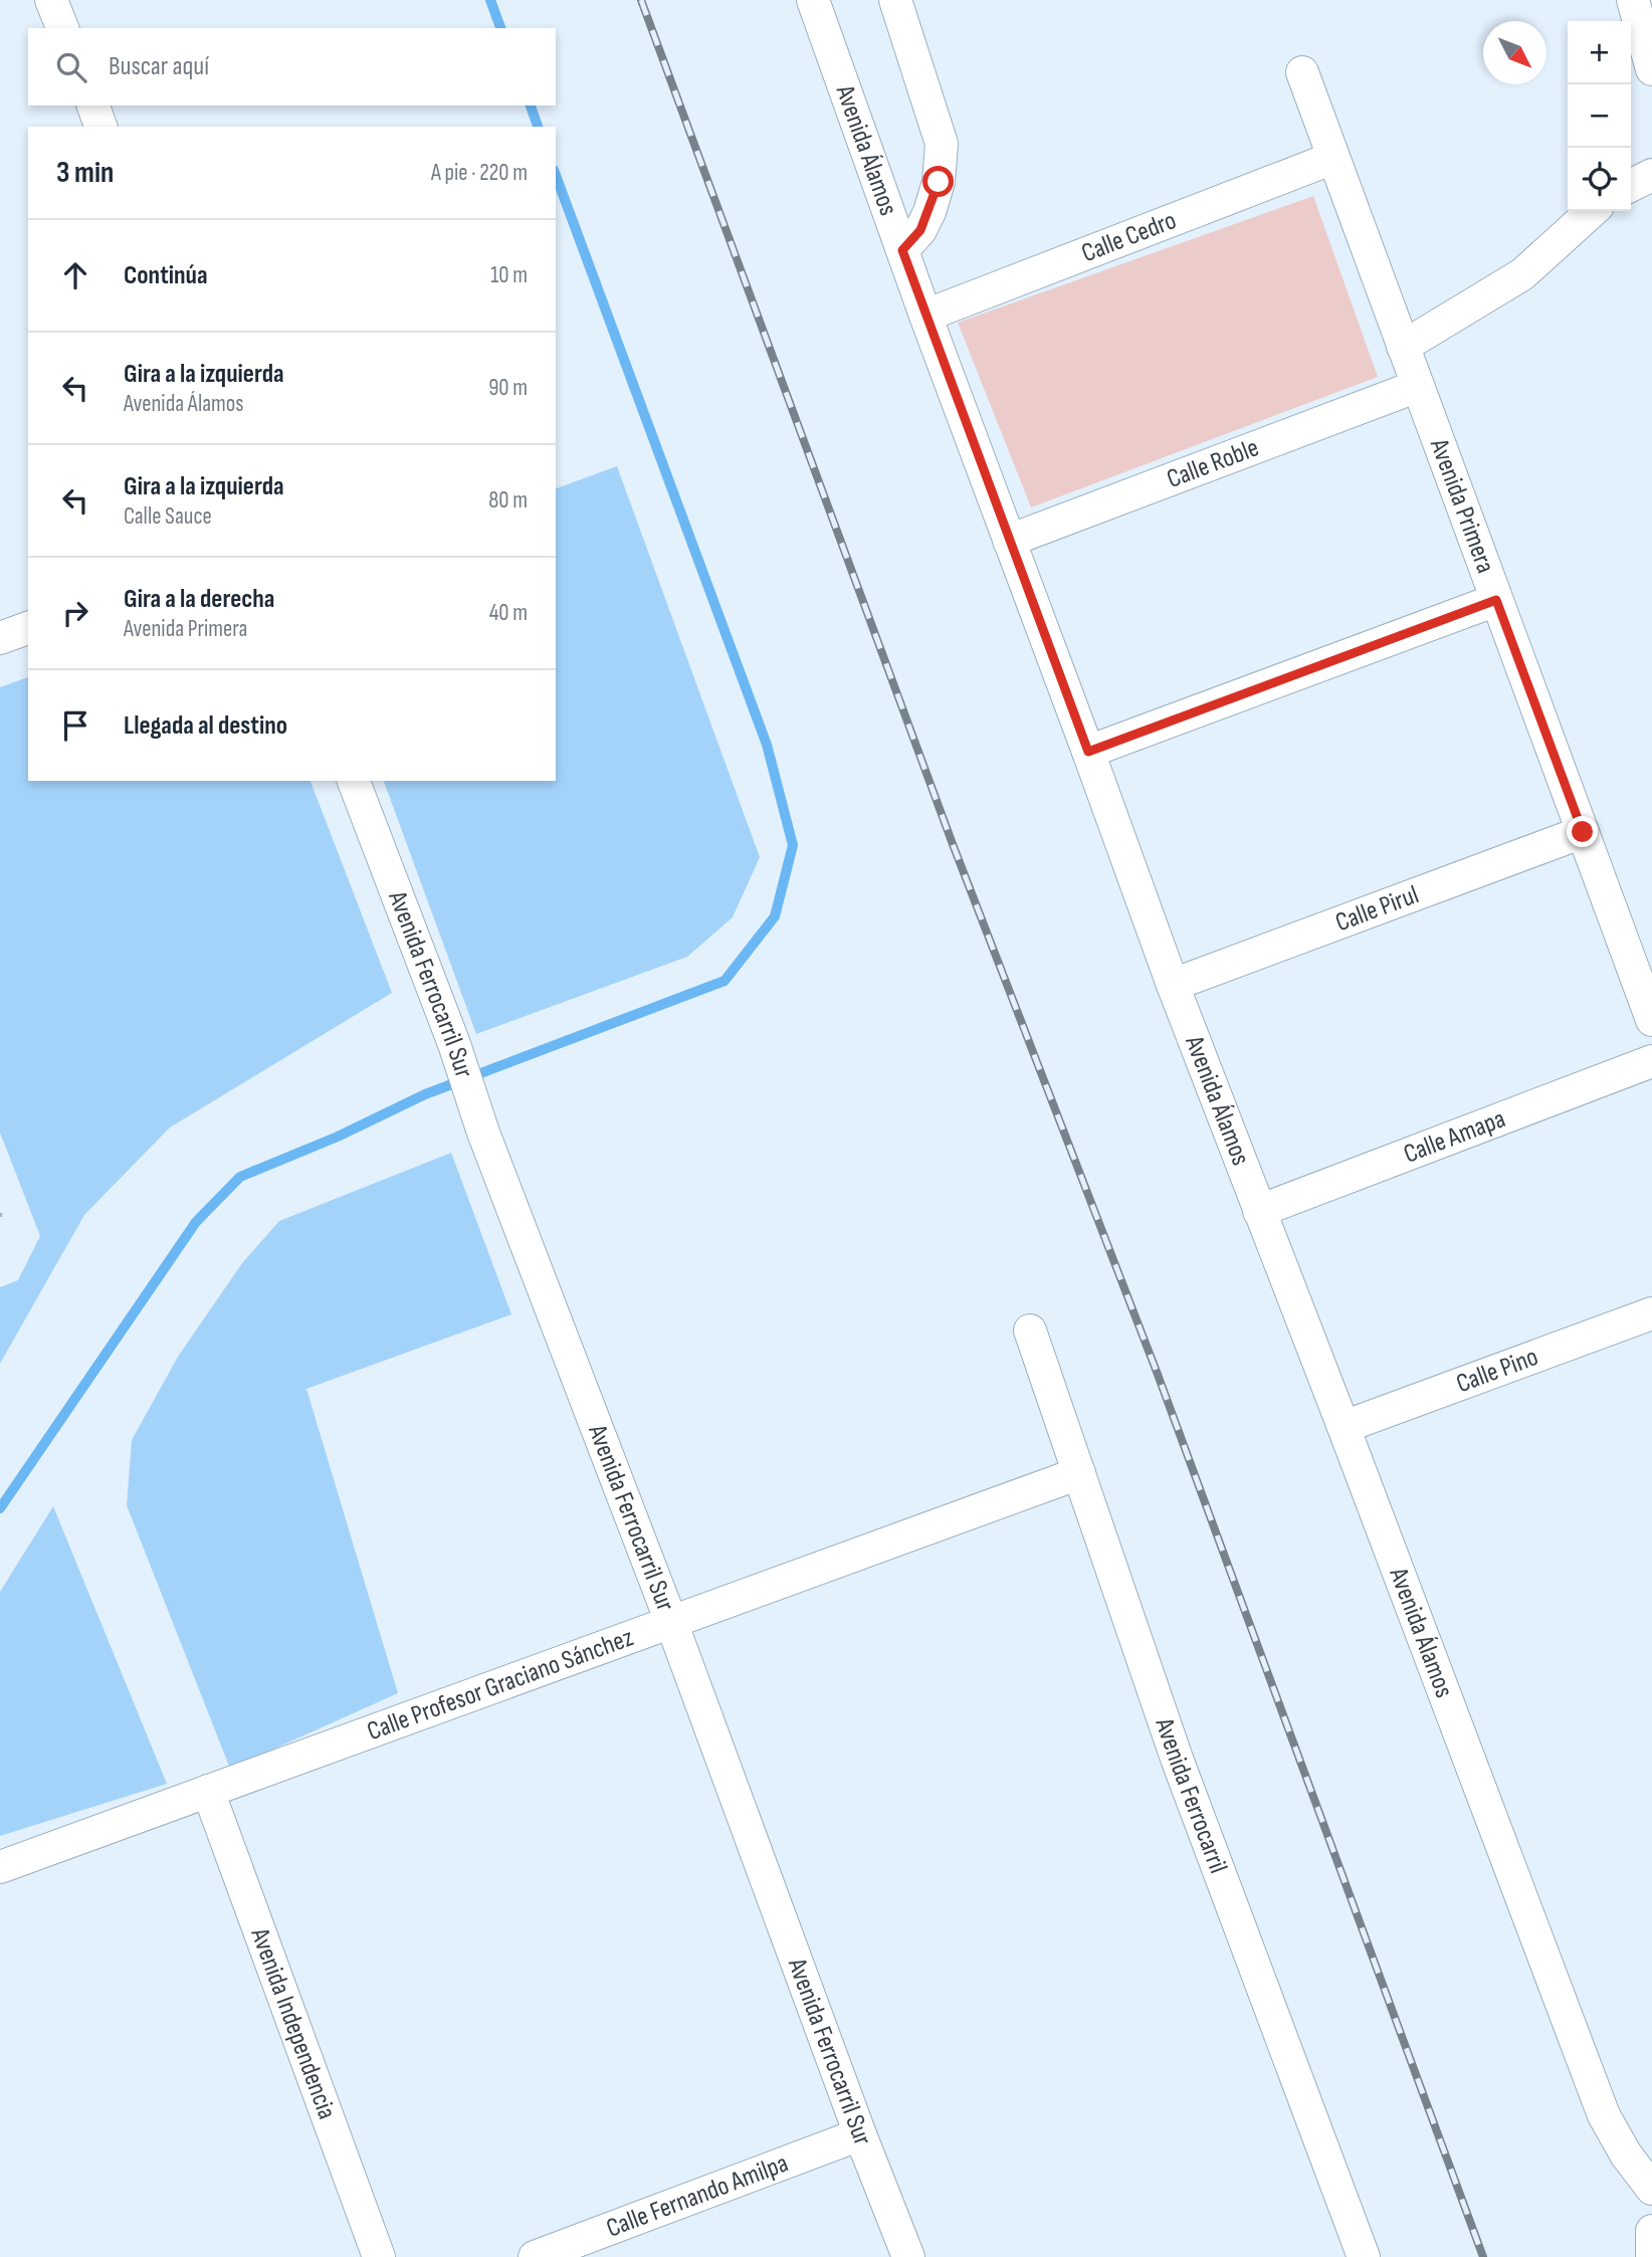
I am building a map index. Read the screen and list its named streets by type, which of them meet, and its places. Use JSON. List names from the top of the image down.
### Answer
{
  "streets": {
    "street": [
      "Avenida Álamos",
      "Calle Cedro",
      "Calle Roble",
      "Avenida Primera",
      "Calle Pirul",
      "Avenida Ferrocarril Sur",
      "Calle Amapa",
      "Calle Pino",
      "Calle Profesor Graciano Sánchez",
      "Avenida Ferrocarril",
      "Avenida Independencia",
      "Calle Fernando Amilpa"
    ]
  },
  "crossings": [
    ["Avenida Álamos", "Calle Cedro"],
    ["Avenida Álamos", "Calle Roble"],
    ["Avenida Álamos", "Calle Pirul"],
    ["Avenida Álamos", "Calle Amapa"],
    ["Avenida Álamos", "Calle Pino"],
    ["Calle Cedro", "Avenida Primera"],
    ["Calle Roble", "Avenida Primera"],
    ["Avenida Primera", "Calle Pirul"],
    ["Avenida Ferrocarril Sur", "Calle Profesor Graciano Sánchez"],
    ["Avenida Ferrocarril Sur", "Calle Fernando Amilpa"],
    ["Calle Profesor Graciano Sánchez", "Avenida Ferrocarril"],
    ["Calle Profesor Graciano Sánchez", "Avenida Independencia"]
  ],
  "north": "bottom right",
  "page": {
    "map_buttons": ["+", "−"],
    "search": "Buscar aquí",
    "heading": ["3 min", "A pie · 220 m"],
    "list": [
      ["Continúa", "10 m"],
      ["Gira a la izquierda", "Avenida Álamos", "90 m"],
      ["Gira a la izquierda", "Calle Sauce", "80 m"],
      ["Gira a la derecha", "Avenida Primera", "40 m"],
      "Llegada al destino"
    ]
  }
}
